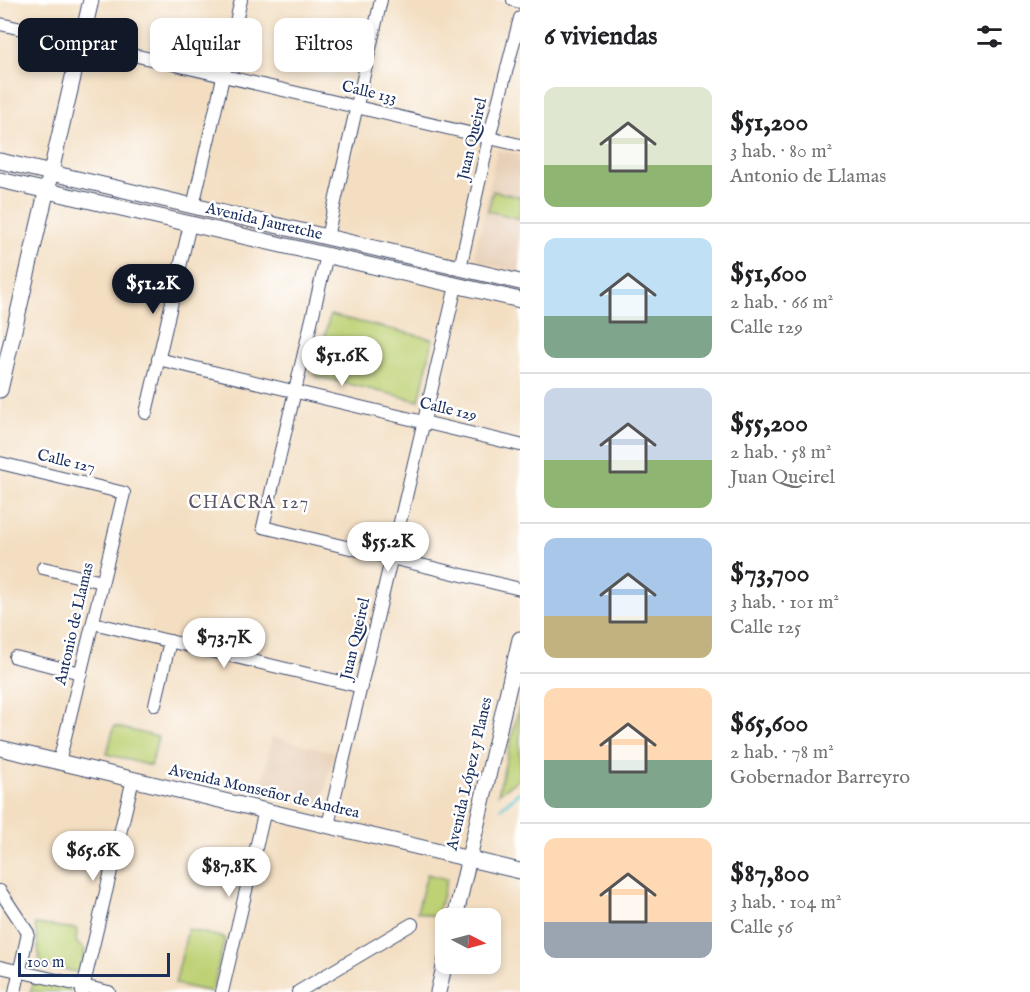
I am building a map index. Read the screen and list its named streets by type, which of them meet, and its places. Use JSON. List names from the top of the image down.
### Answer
{
  "streets": {
    "main road": ["Avenida Jauretche", "Avenida López y Planes", "Avenida Monseñor de Andrea"],
    "street": [
      "Calle 133",
      "Juan Queirel",
      "Calle 129",
      "Calle 127",
      "Antonio de Llamas"
    ]
  },
  "crossings": [
    ["Calle 133", "Juan Queirel"],
    ["Juan Queirel", "Avenida Jauretche"],
    ["Juan Queirel", "Calle 129"],
    ["Juan Queirel", "Avenida Monseñor de Andrea"],
    ["Calle 127", "Antonio de Llamas"],
    ["Antonio de Llamas", "Avenida Monseñor de Andrea"],
    ["Avenida López y Planes", "Avenida Monseñor de Andrea"]
  ],
  "districts": ["CHACRA 127"],
  "scale_bar": "100 m",
  "north": "right",
  "page": {
    "heading": "6 viviendas",
    "chip": ["Comprar", "Alquilar", "Filtros"],
    "list": [
      {
        "name": "$51,200",
        "note": "3 hab. · 80 m² · Antonio de Llamas"
      },
      {
        "name": "$51,600",
        "note": "2 hab. · 66 m² · Calle 129"
      },
      {
        "name": "$55,200",
        "note": "2 hab. · 58 m² · Juan Queirel"
      },
      {
        "name": "$73,700",
        "note": "3 hab. · 101 m² · Calle 125"
      },
      {
        "name": "$65,600",
        "note": "2 hab. · 78 m² · Gobernador Barreyro"
      },
      {
        "name": "$87,800",
        "note": "3 hab. · 104 m² · Calle 56"
      }
    ],
    "price": [
      "$51.2K",
      "$51.6K",
      "$55.2K",
      "$73.7K",
      "$65.6K",
      "$87.8K"
    ],
    "scale": "100 m"
  }
}
